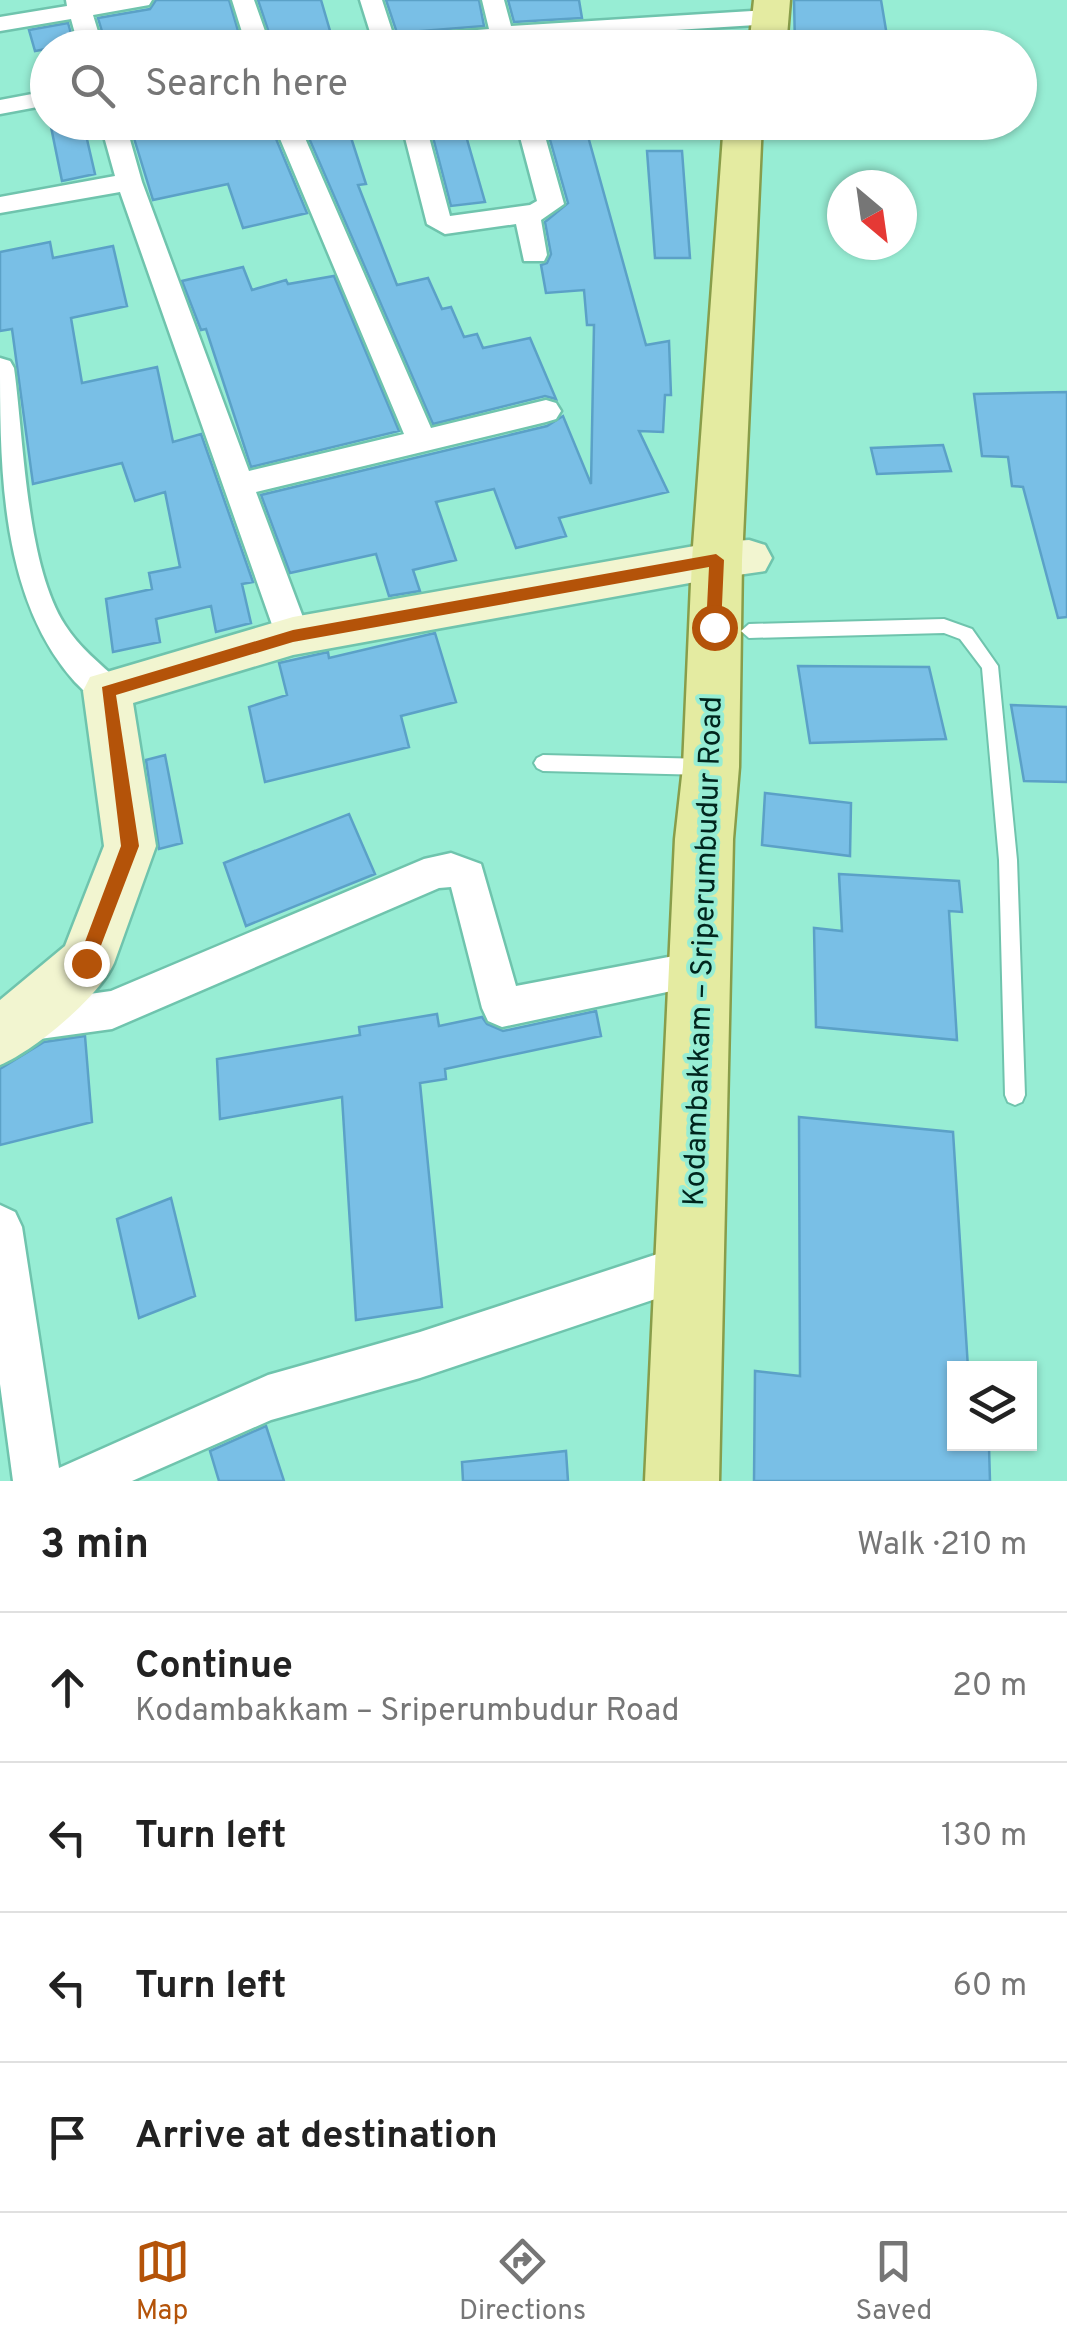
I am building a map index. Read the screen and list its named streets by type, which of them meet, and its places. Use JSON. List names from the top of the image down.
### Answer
{
  "streets": {
    "main road": ["Kodambakkam – Sriperumbudur Road"]
  },
  "north": "bottom right",
  "page": {
    "search": "Search here",
    "heading": ["3 min", "Walk · 210 m"],
    "list": [
      ["Continue", "Kodambakkam – Sriperumbudur Road", "20 m"],
      ["Turn left", "130 m"],
      ["Turn left", "60 m"],
      "Arrive at destination"
    ],
    "nav": ["Map", "Directions", "Saved"]
  }
}
